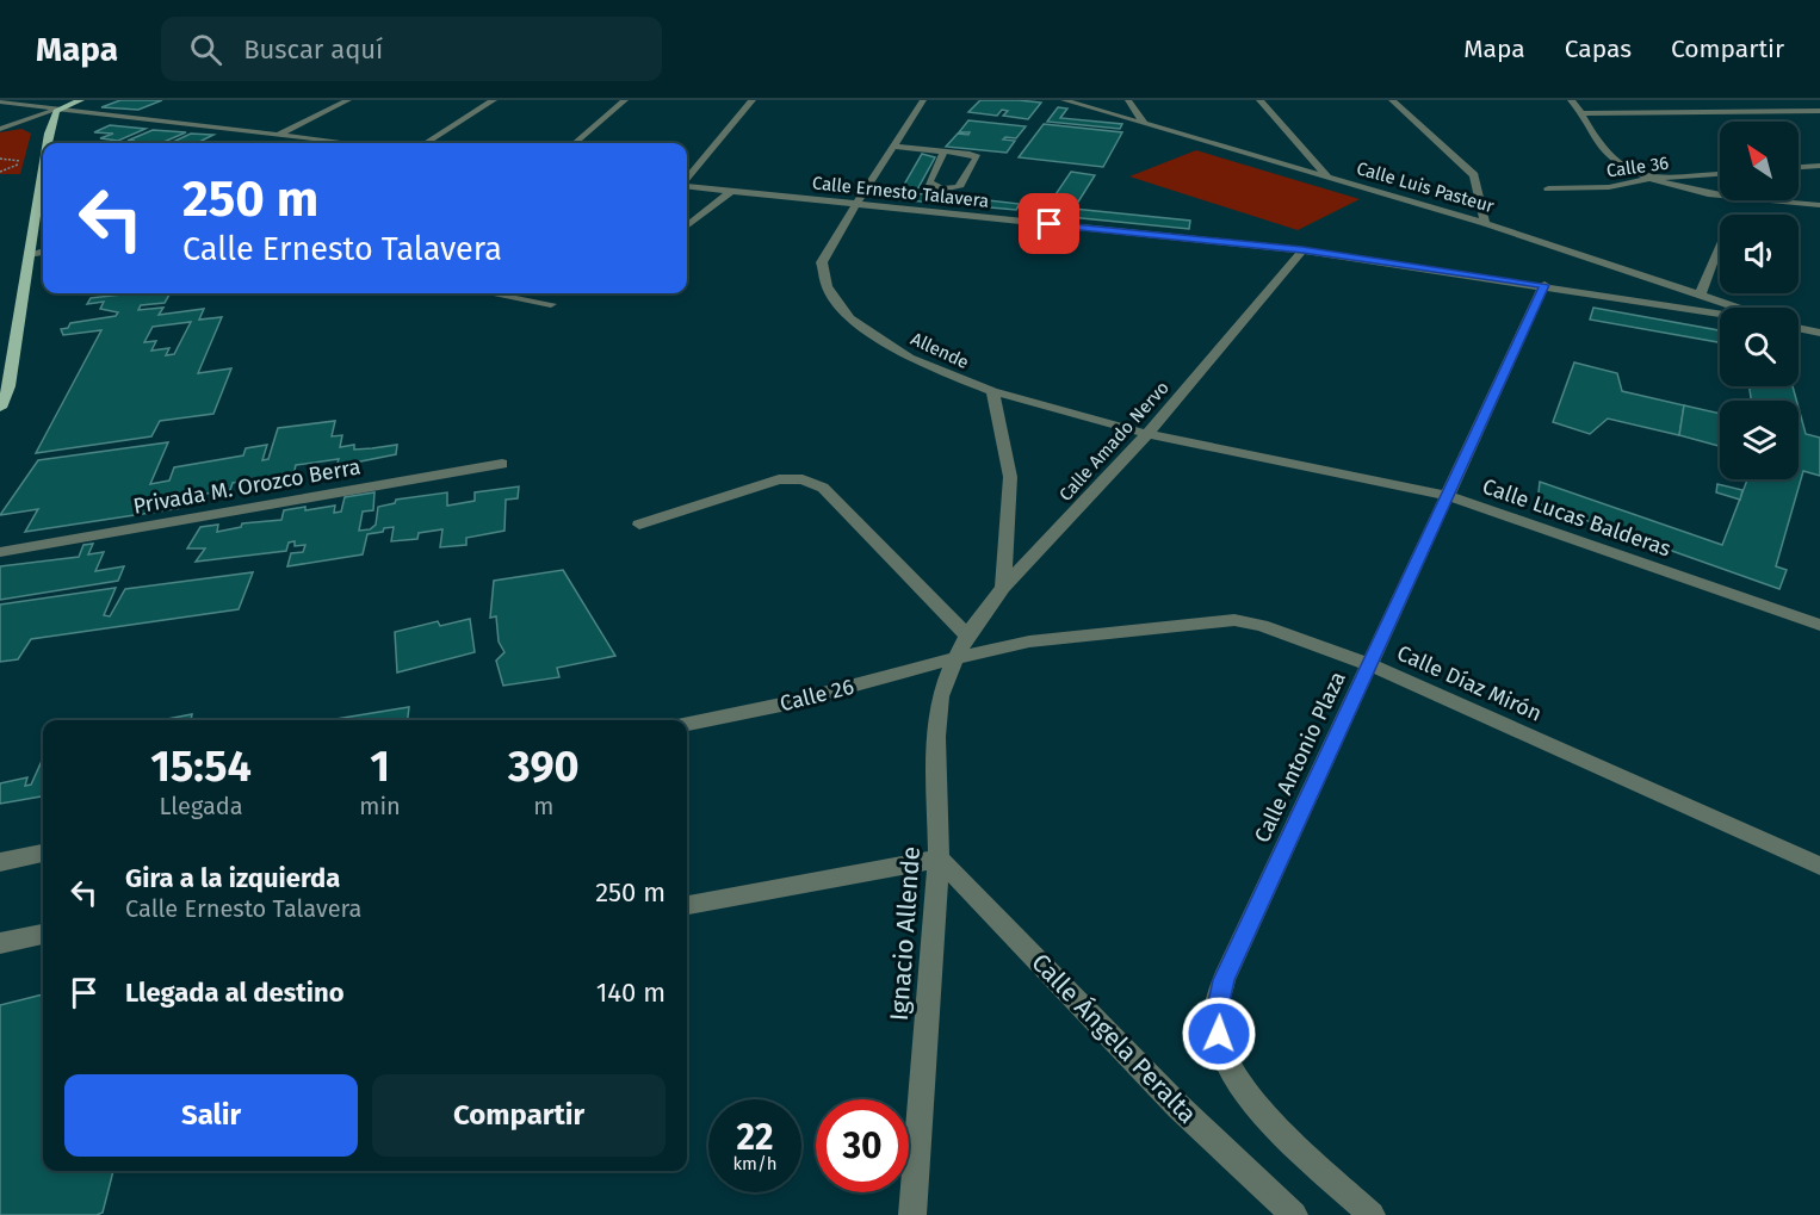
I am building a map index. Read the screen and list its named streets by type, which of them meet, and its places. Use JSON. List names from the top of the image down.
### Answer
{
  "streets": {
    "street": [
      "Calle 36",
      "Calle Luis Pasteur",
      "Calle Ernesto Talavera",
      "Allende",
      "Calle Amado Nervo",
      "Privada M. Orozco Berra",
      "Calle Lucas Balderas",
      "Calle Díaz Mirón",
      "Calle 26",
      "Calle Antonio Plaza",
      "Ignacio Allende",
      "Calle Ángela Peralta"
    ]
  },
  "crossings": [
    ["Calle Ernesto Talavera", "Allende"],
    ["Calle Ernesto Talavera", "Calle Amado Nervo"],
    ["Calle Ernesto Talavera", "Calle Antonio Plaza"],
    ["Allende", "Calle Amado Nervo"],
    ["Allende", "Calle Lucas Balderas"],
    ["Calle Amado Nervo", "Calle Lucas Balderas"],
    ["Calle Amado Nervo", "Calle Díaz Mirón"],
    ["Calle Amado Nervo", "Calle 26"],
    ["Calle Amado Nervo", "Ignacio Allende"],
    ["Calle Lucas Balderas", "Calle Antonio Plaza"],
    ["Calle Díaz Mirón", "Calle 26"],
    ["Calle Díaz Mirón", "Calle Antonio Plaza"],
    ["Calle Díaz Mirón", "Ignacio Allende"],
    ["Calle 26", "Ignacio Allende"],
    ["Ignacio Allende", "Calle Ángela Peralta"]
  ],
  "north": "top left",
  "page": {
    "header": "Mapa",
    "search": "Buscar aquí",
    "nav": ["Mapa", "Capas", "Compartir"],
    "turn": ["250 m", "Calle Ernesto Talavera"],
    "eta": [
      "15:54",
      "Llegada",
      "1",
      "min",
      "390",
      "m"
    ],
    "list": [
      {
        "name": "Gira a la izquierda",
        "note": "Calle Ernesto Talavera",
        "value": "250 m"
      },
      {
        "name": "Llegada al destino",
        "value": "140 m"
      }
    ],
    "buttons": ["Salir", "Compartir"],
    "speed": "22 km/h",
    "limit": "30"
  }
}
